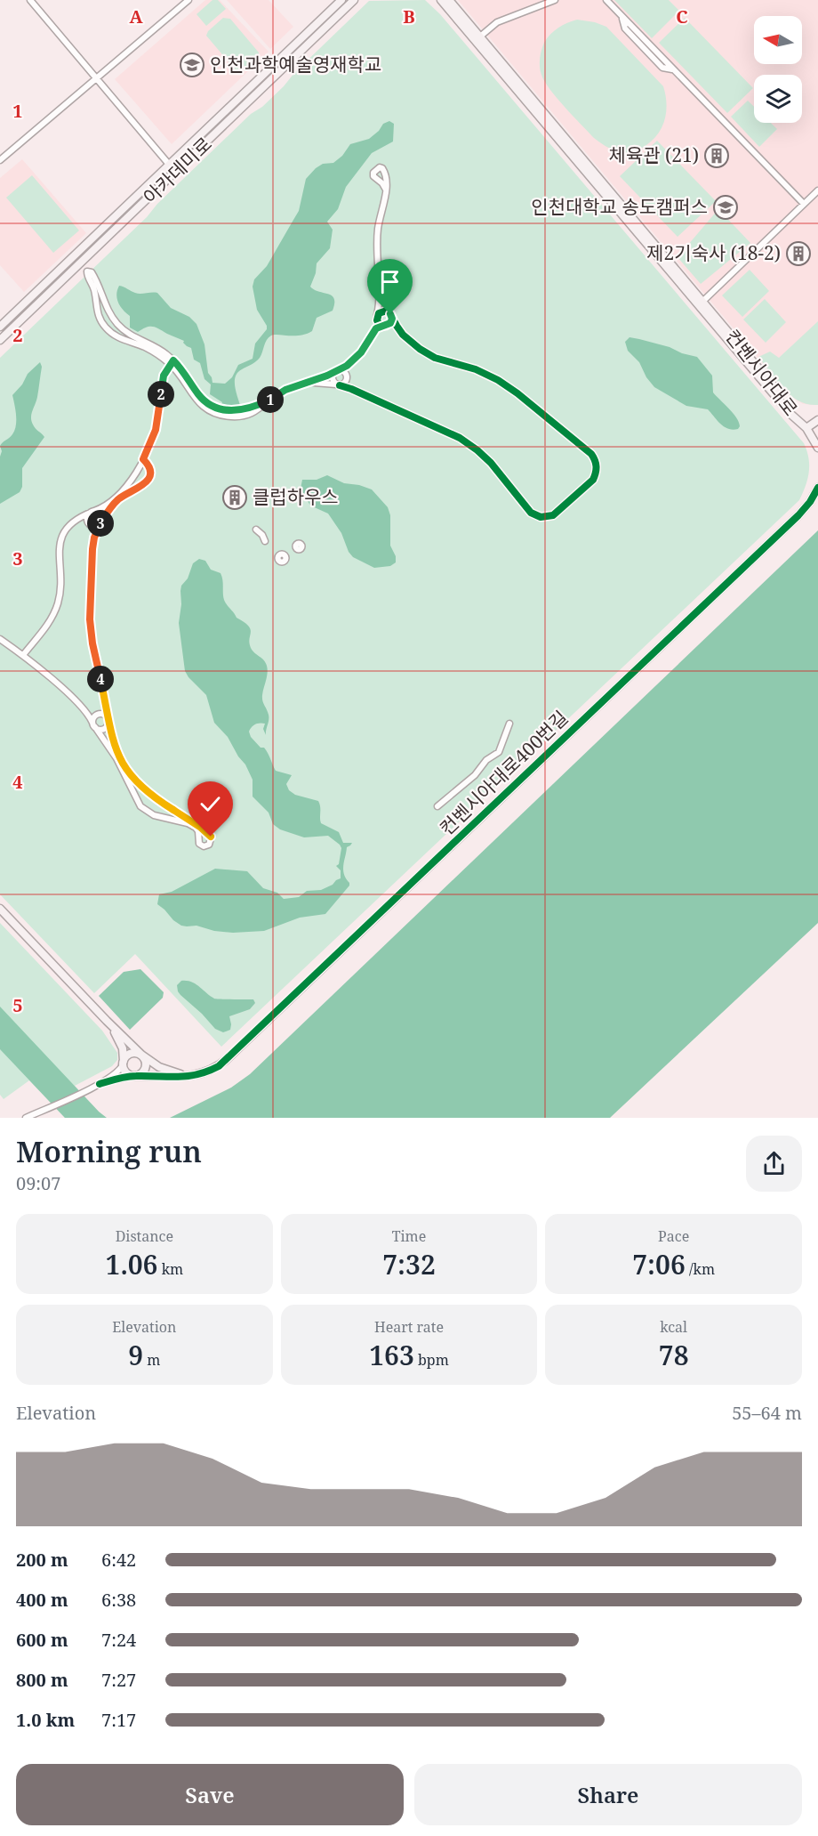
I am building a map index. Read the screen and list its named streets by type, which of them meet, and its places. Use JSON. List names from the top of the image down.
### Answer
{
  "streets": {
    "main road": ["아카데미로", "컨벤시아대로", "컨벤시아대로400번길"]
  },
  "places": {
    "school or university": ["인천과학예술영재학교", "인천대학교 송도캠퍼스"],
    "building": ["체육관 (21)", "제2기숙사 (18-2)", "클럽하우스"]
  },
  "north": "left",
  "page": {
    "pins": [
      "2",
      "1",
      "3",
      "4"
    ],
    "heading": ["Morning run", "09:07"],
    "stats": [
      ["Distance", "1.06 km"],
      ["Time", "7:32"],
      ["Pace", "7:06 /km"],
      ["Elevation", "9 m"],
      ["Heart rate", "163 bpm"],
      ["kcal", "78"]
    ],
    "chart": ["Elevation", "55–64 m"],
    "list": [
      {
        "name": "200 m",
        "note": "6:42"
      },
      {
        "name": "400 m",
        "note": "6:38"
      },
      {
        "name": "600 m",
        "note": "7:24"
      },
      {
        "name": "800 m",
        "note": "7:27"
      },
      {
        "name": "1.0 km",
        "note": "7:17"
      }
    ],
    "buttons": ["Save", "Share"]
  },
  "grid": {
    "columns": ["A", "B", "C"],
    "rows": [
      "1",
      "2",
      "3",
      "4",
      "5"
    ]
  }
}
